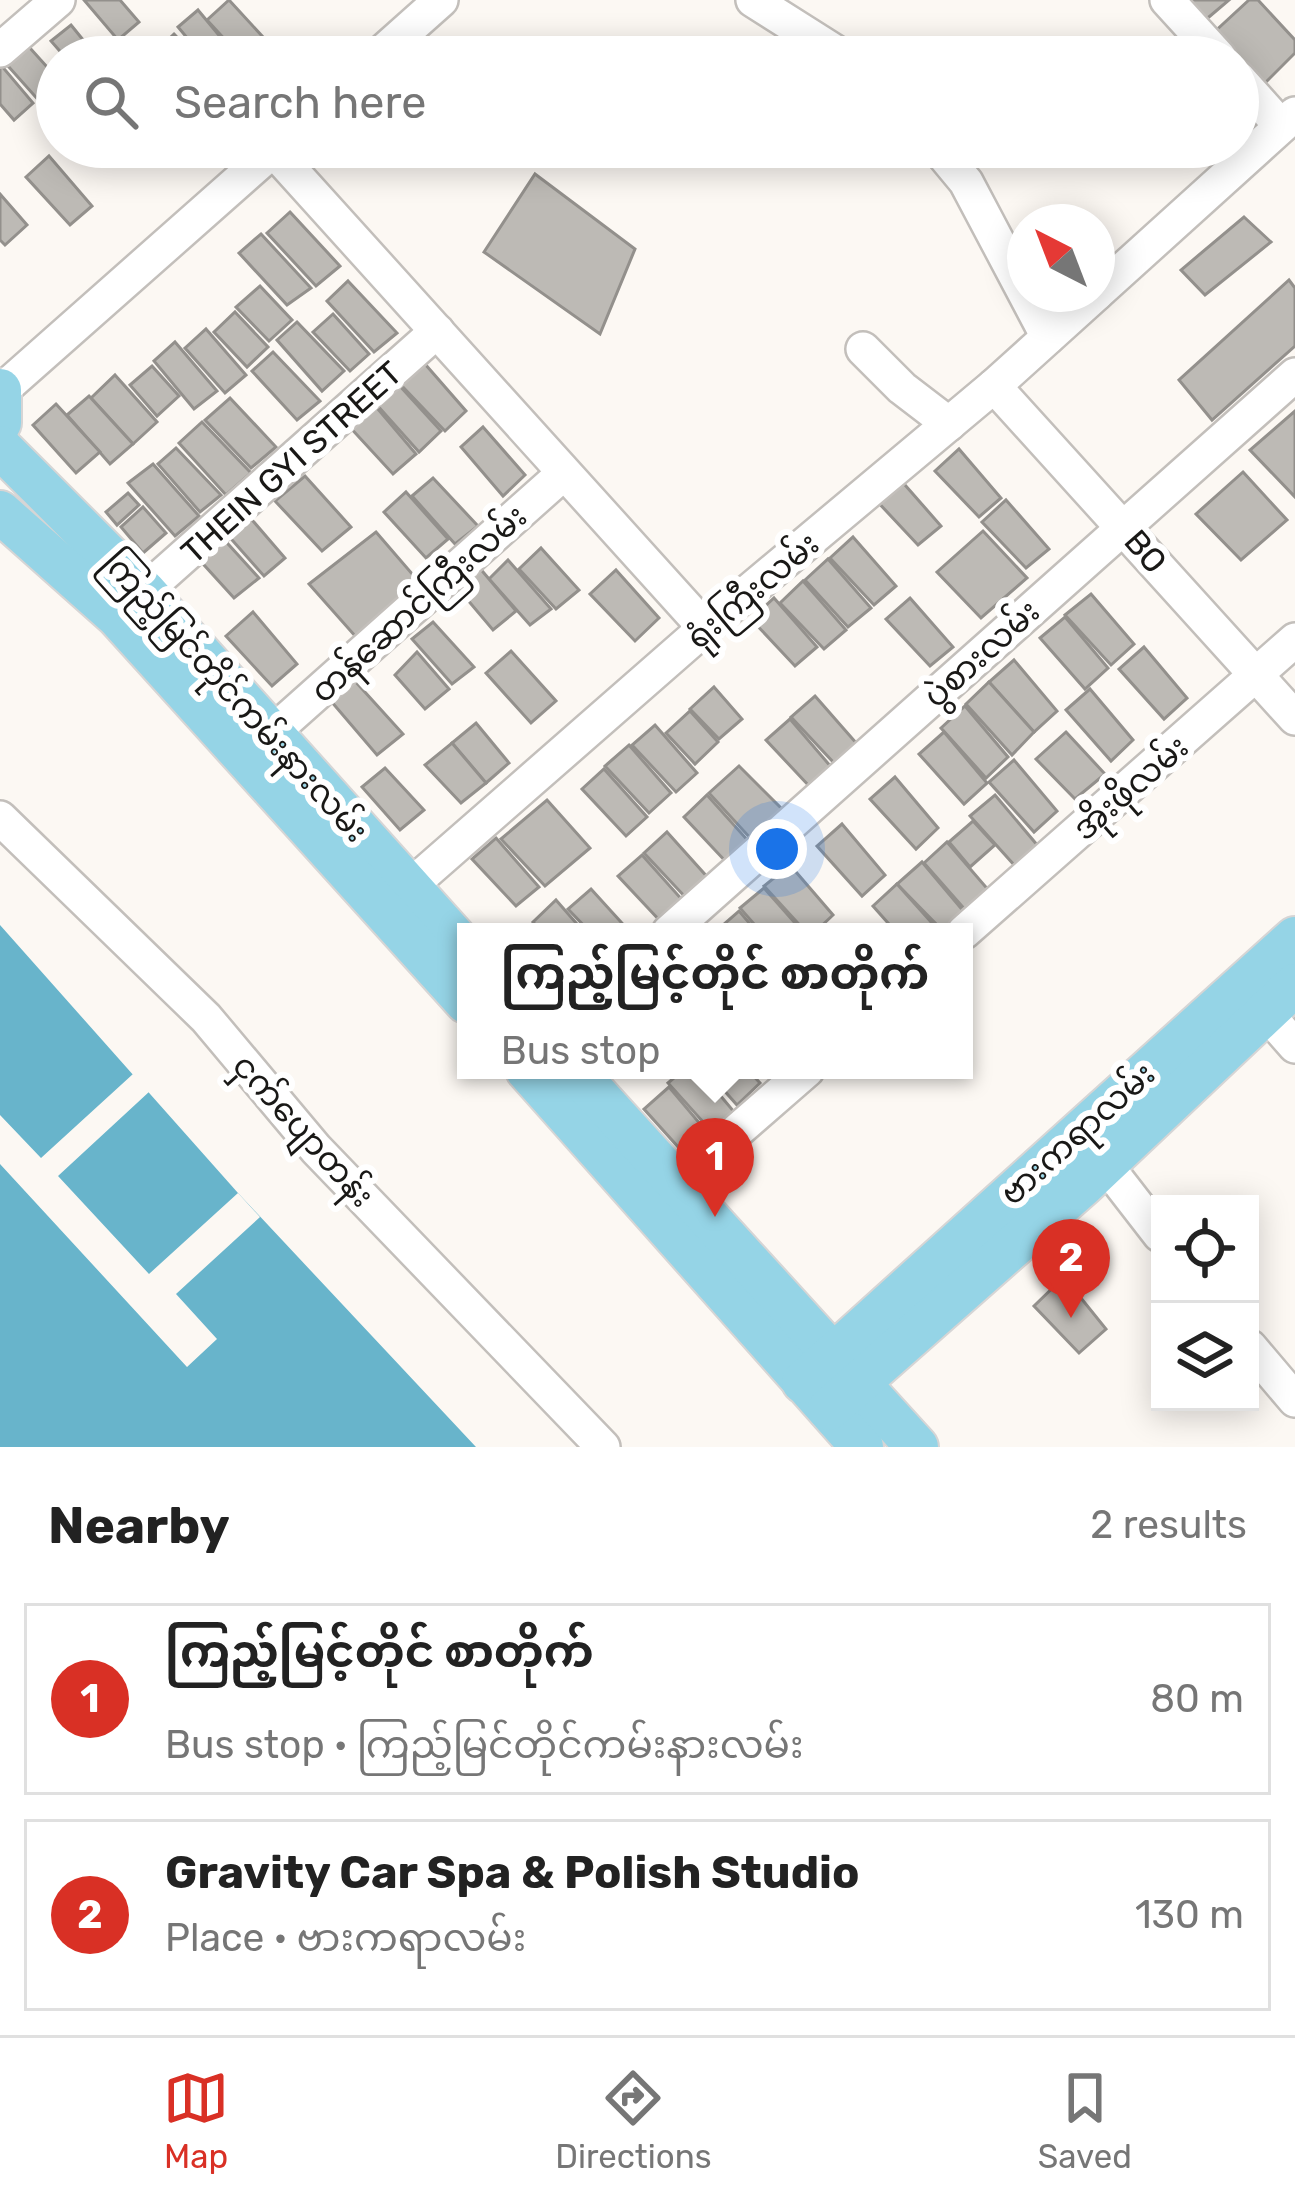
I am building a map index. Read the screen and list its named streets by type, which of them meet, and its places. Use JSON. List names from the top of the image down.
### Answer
{
  "streets": {
    "main road": ["ကြည့်မြင်တိုင်ကမ်းနားလမ်း", "ဗားကရာလမ်း"],
    "street": [
      "THEIN GYI STREET",
      "BO",
      "ရုံးကြီးလမ်း",
      "တန်ဆောင်ကြီးလမ်း",
      "ပွဲစားလမ်း",
      "အိုးဖိုလမ်း",
      "ငှက်ပျောတန်း"
    ]
  },
  "crossings": [
    ["THEIN GYI STREET", "ကြည့်မြင်တိုင်ကမ်းနားလမ်း"],
    ["BO", "ရုံးကြီးလမ်း"],
    ["BO", "ပွဲစားလမ်း"],
    ["BO", "အိုးဖိုလမ်း"],
    ["ရုံးကြီးလမ်း", "ကြည့်မြင်တိုင်ကမ်းနားလမ်း"],
    ["တန်ဆောင်ကြီးလမ်း", "ကြည့်မြင်တိုင်ကမ်းနားလမ်း"]
  ],
  "north": "top left",
  "page": {
    "search": "Search here",
    "popup": ["ကြည့်မြင့်တိုင် စာတိုက်", "Bus stop"],
    "pins": ["1", "2"],
    "heading": ["Nearby", "2 results"],
    "list": [
      {
        "mark": "1",
        "name": "ကြည့်မြင့်တိုင် စာတိုက်",
        "note": "Bus stop · ကြည့်မြင်တိုင်ကမ်းနားလမ်း",
        "value": "80 m"
      },
      {
        "mark": "2",
        "name": "Gravity Car Spa & Polish Studio",
        "note": "Place · ဗားကရာလမ်း",
        "value": "130 m"
      }
    ],
    "nav": ["Map", "Directions", "Saved"]
  }
}
